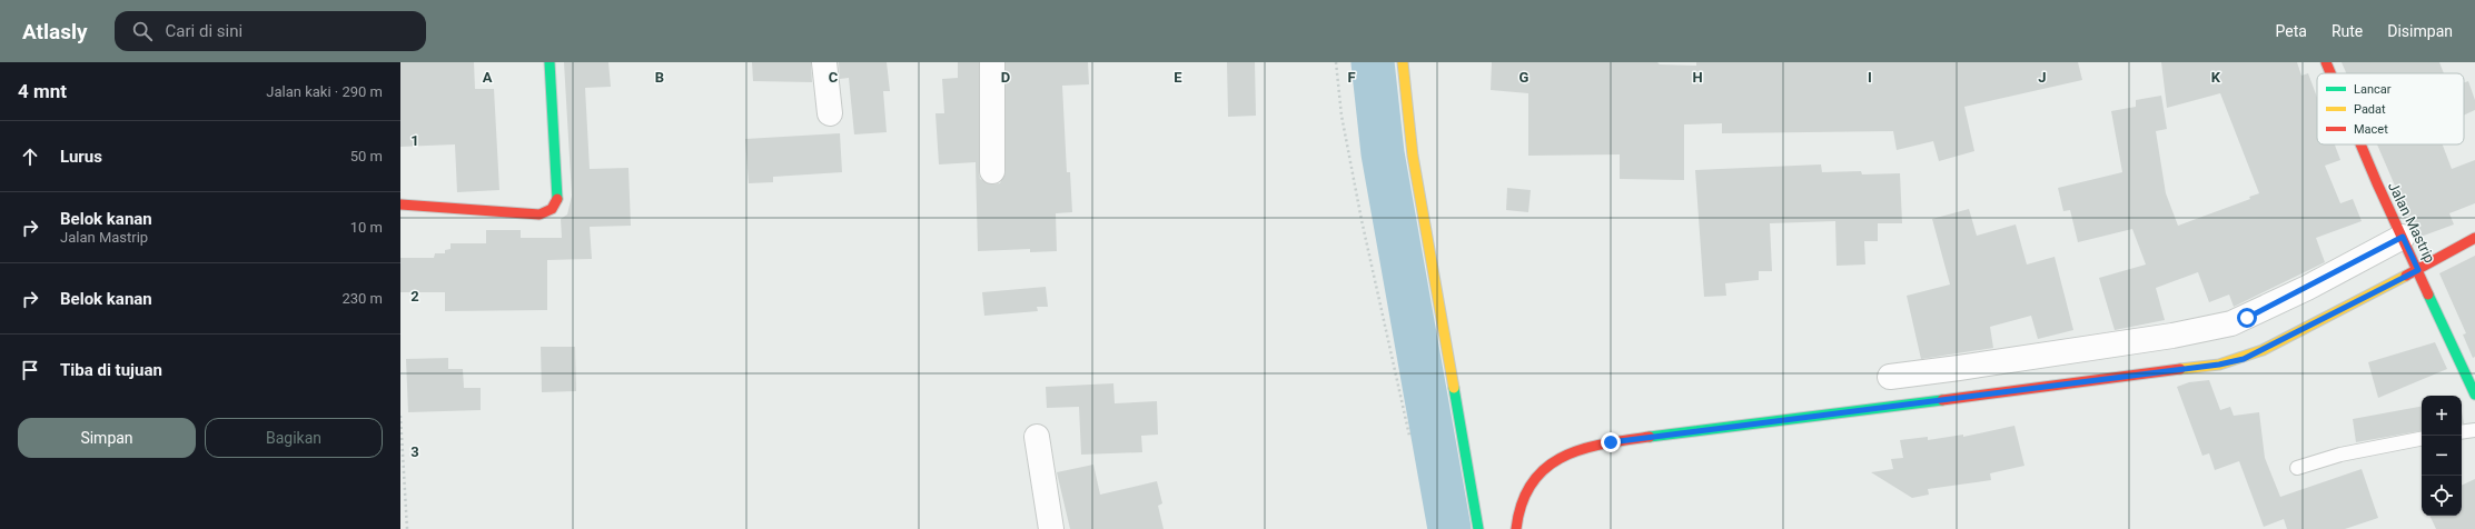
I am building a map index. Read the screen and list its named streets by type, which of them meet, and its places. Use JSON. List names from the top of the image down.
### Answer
{
  "streets": {
    "street": ["Jalan Mastrip"]
  },
  "legend": ["Lancar", "Padat", "Macet"],
  "page": {
    "header": "Atlasly",
    "search": "Cari di sini",
    "nav": ["Peta", "Rute", "Disimpan"],
    "heading": ["4 mnt", "Jalan kaki · 290 m"],
    "list": [
      ["Lurus", "50 m"],
      ["Belok kanan", "Jalan Mastrip", "10 m"],
      ["Belok kanan", "230 m"],
      "Tiba di tujuan"
    ],
    "map_buttons": ["+", "−"],
    "buttons": ["Simpan", "Bagikan"]
  },
  "grid": {
    "columns": [
      "A",
      "B",
      "C",
      "D",
      "E",
      "F",
      "G",
      "H",
      "I",
      "J",
      "K"
    ],
    "rows": ["1", "2", "3"]
  }
}
